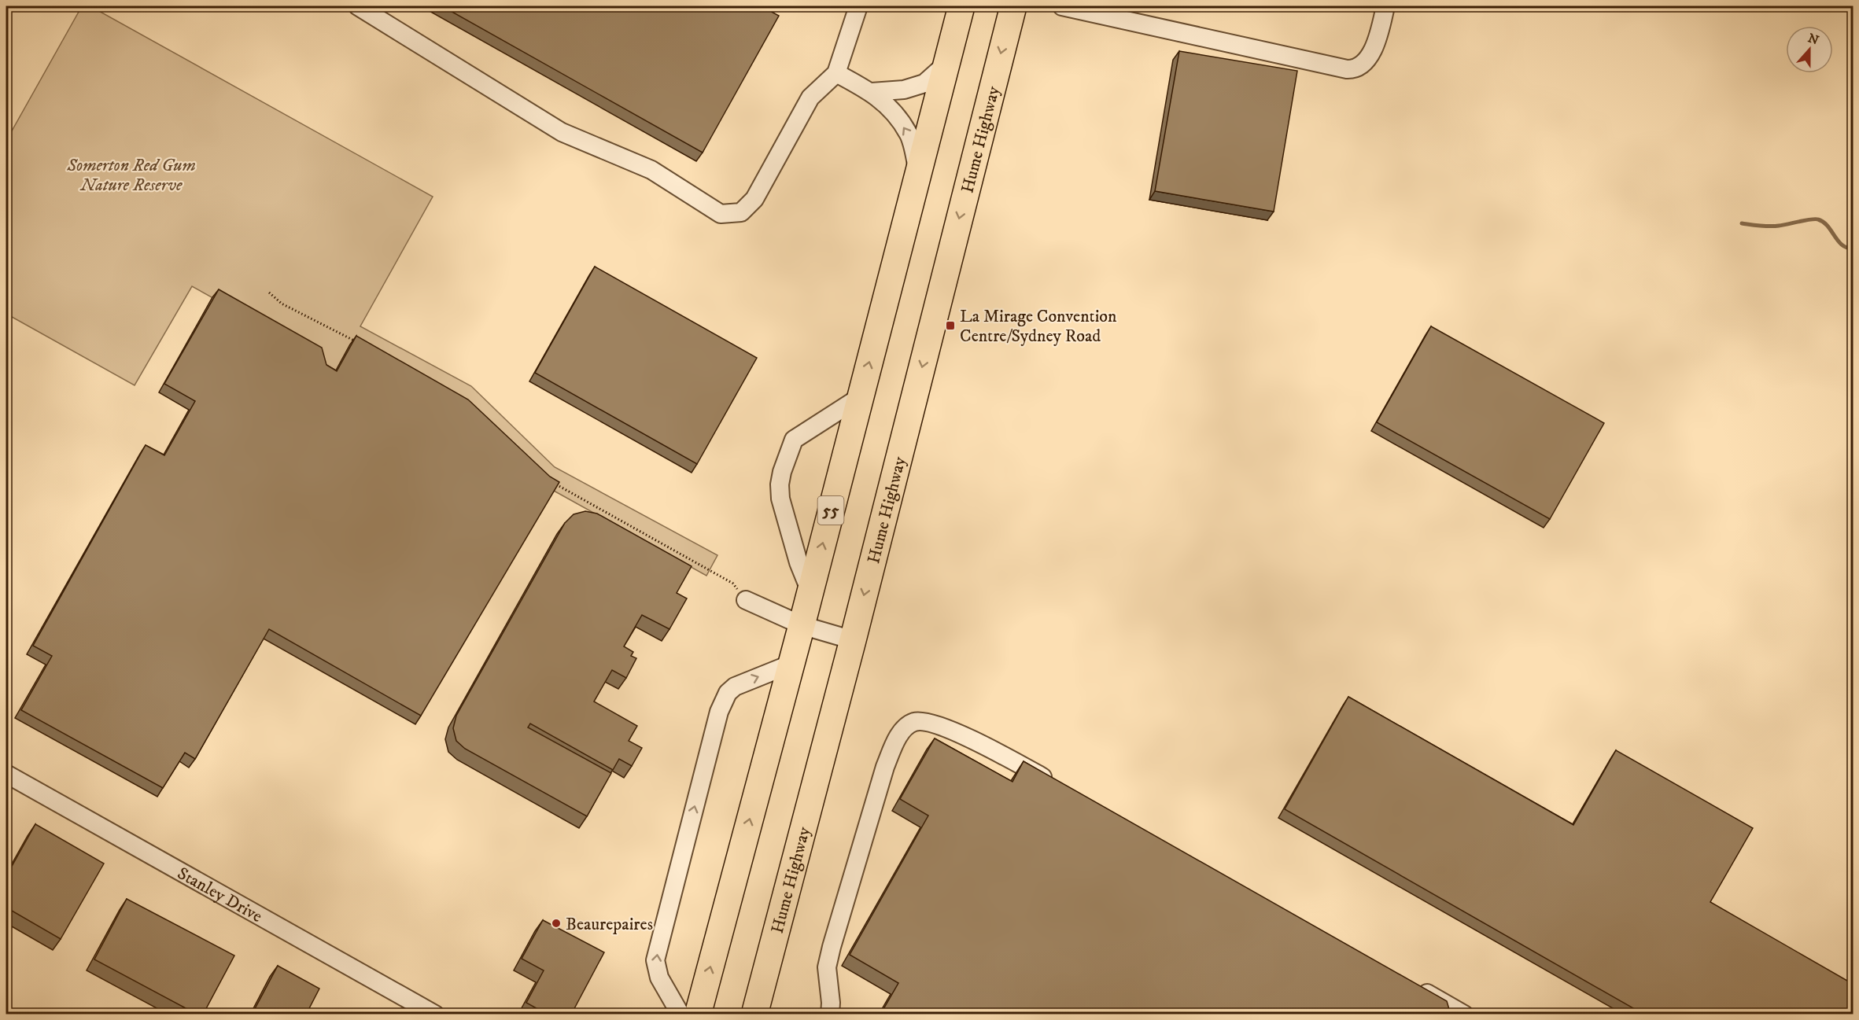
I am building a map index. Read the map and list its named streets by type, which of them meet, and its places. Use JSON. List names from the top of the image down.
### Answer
{
  "streets": {
    "highway": ["Hume Highway", "55"],
    "street": ["Stanley Drive"]
  },
  "parks": ["Somerton Red Gum Nature Reserve"],
  "places": {
    "transit": ["La Mirage Convention Centre/Sydney Road"],
    "other": ["Beaurepaires"]
  },
  "north": "top"
}
